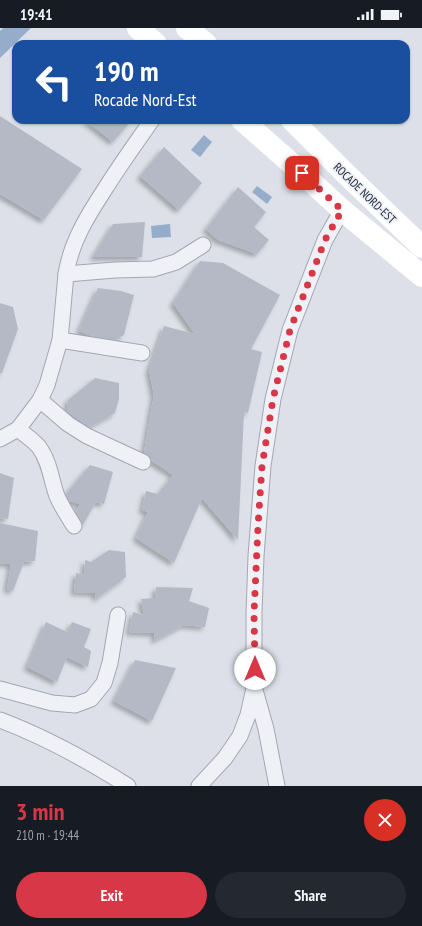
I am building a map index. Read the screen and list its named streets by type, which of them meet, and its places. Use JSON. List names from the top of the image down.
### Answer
{
  "streets": {
    "street": ["ROCADE NORD-EST"]
  },
  "page": {
    "status": "19:41",
    "turn": ["190 m", "Rocade Nord-Est"],
    "heading": ["3 min", "210 m · 19:44"],
    "buttons": ["Exit", "Share"]
  }
}
